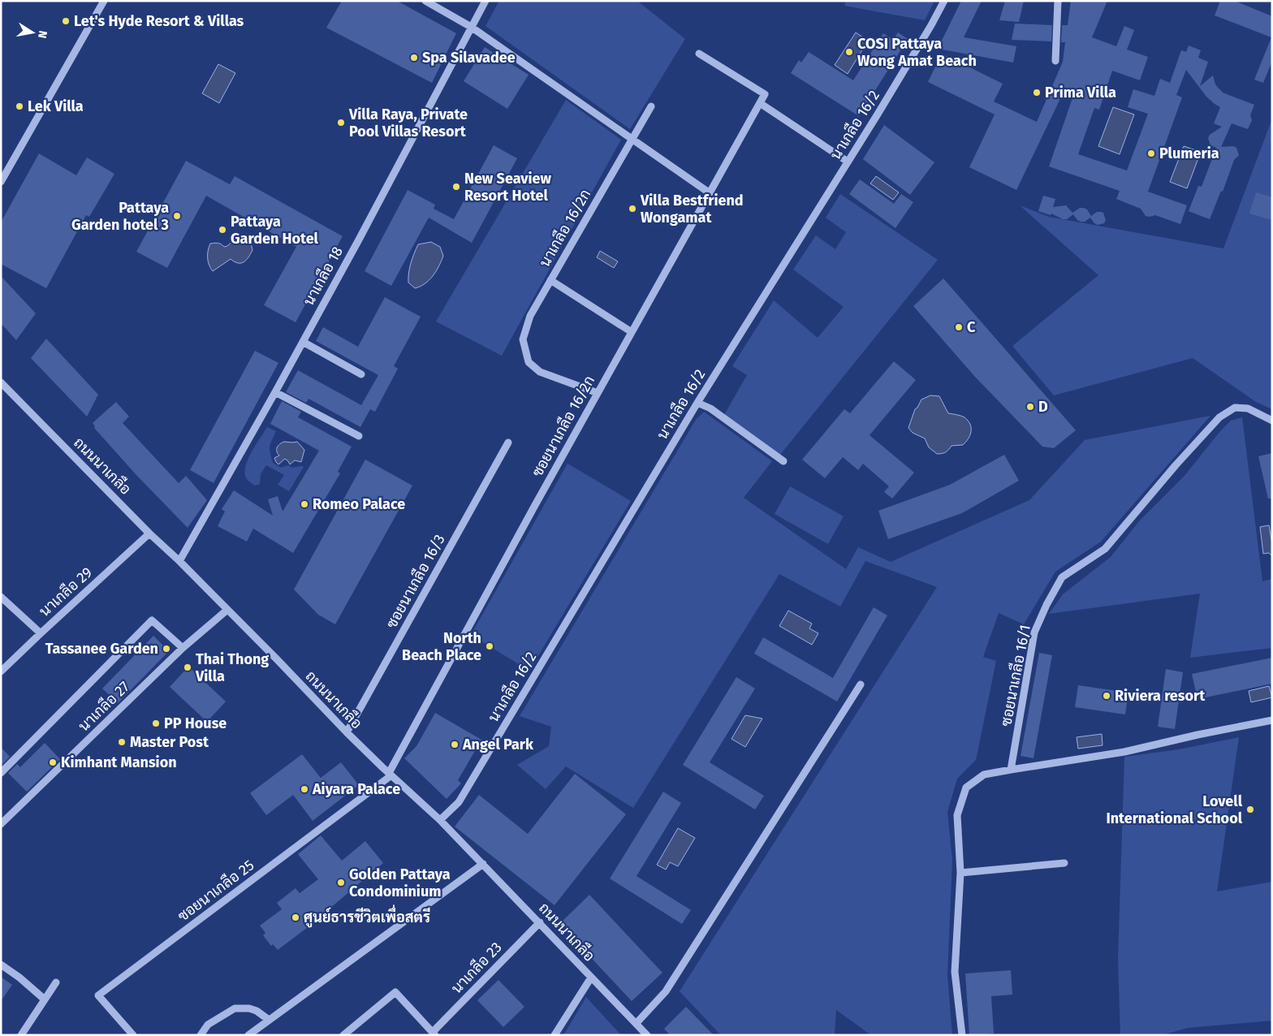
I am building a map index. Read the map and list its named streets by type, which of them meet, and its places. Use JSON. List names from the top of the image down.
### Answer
{
  "streets": {
    "street": [
      "นาเกลือ 16/2",
      "นาเกลือ 16/2ก",
      "นาเกลือ 18",
      "ซอยนาเกลือ 16/2ก",
      "ถนนนาเกลือ",
      "ซอยนาเกลือ 16/3",
      "นาเกลือ 29",
      "ซอยนาเกลือ 16/1",
      "นาเกลือ 27",
      "ซอยนาเกลือ 25",
      "นาเกลือ 23"
    ]
  },
  "crossings": [
    ["นาเกลือ 16/2", "ถนนนาเกลือ"],
    ["นาเกลือ 16/2ก", "ซอยนาเกลือ 16/2ก"],
    ["นาเกลือ 18", "ถนนนาเกลือ"],
    ["ซอยนาเกลือ 16/2ก", "ถนนนาเกลือ"],
    ["ซอยนาเกลือ 16/2ก", "ซอยนาเกลือ 25"],
    ["ถนนนาเกลือ", "ซอยนาเกลือ 16/3"],
    ["ถนนนาเกลือ", "นาเกลือ 29"],
    ["ถนนนาเกลือ", "นาเกลือ 27"],
    ["ถนนนาเกลือ", "ซอยนาเกลือ 25"],
    ["ถนนนาเกลือ", "นาเกลือ 23"]
  ],
  "places": [
    "Let's Hyde Resort & Villas",
    "COSI Pattaya Wong Amat Beach",
    "Spa Silavadee",
    "Prima Villa",
    "Lek Villa",
    "Villa Raya, Private Pool Villas Resort",
    "Plumeria",
    "New Seaview Resort Hotel",
    "Villa Bestfriend Wongamat",
    "Pattaya Garden hotel 3",
    "Pattaya Garden Hotel",
    "C",
    "D",
    "Romeo Palace",
    "North Beach Place",
    "Tassanee Garden",
    "Thai Thong Villa",
    "Riviera resort",
    "PP House",
    "Master Post",
    "Angel Park",
    "Kimhant Mansion",
    "Aiyara Palace",
    "Lovell International School",
    "Golden Pattaya Condominium",
    "ศูนย์ธารชีวิตเพื่อสตรี"
  ],
  "north": "right"
}
